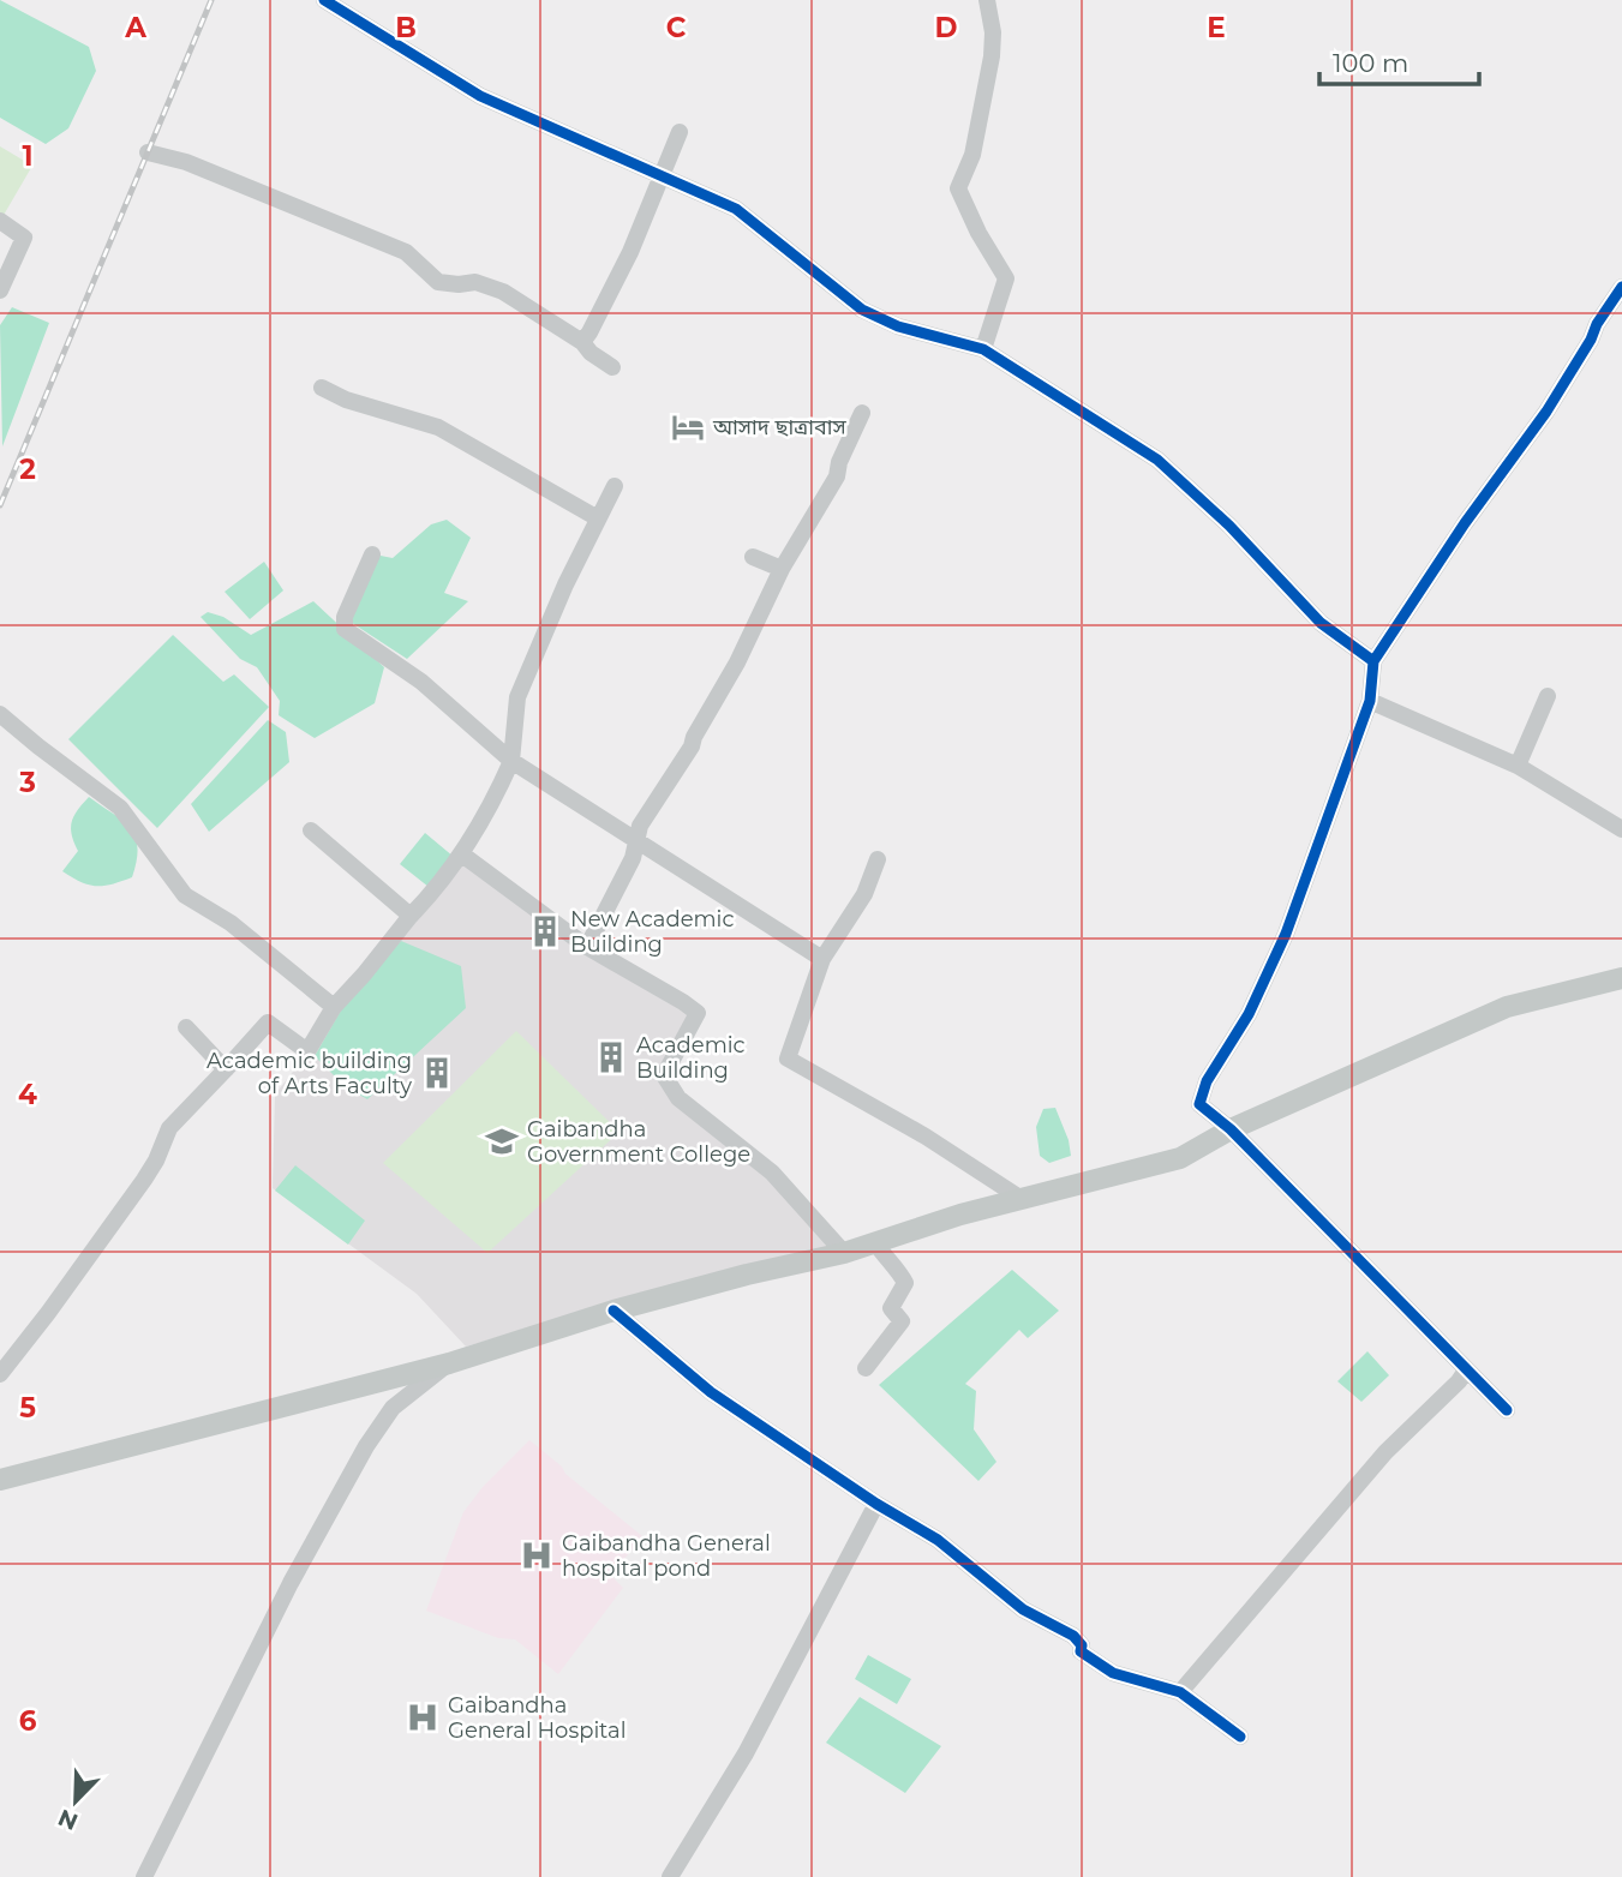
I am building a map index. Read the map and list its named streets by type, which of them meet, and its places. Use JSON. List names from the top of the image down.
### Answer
{
  "places": {
    "hotel": ["আসাদ ছাত্রাবাস"],
    "building": ["New Academic Building", "Academic Building", "Academic building of Arts Faculty"],
    "school or university": ["Gaibandha Government College"],
    "hospital": ["Gaibandha General hospital pond", "Gaibandha General Hospital"]
  },
  "scale_bar": "100 m",
  "north": "bottom left",
  "grid": {
    "columns": [
      "A",
      "B",
      "C",
      "D",
      "E"
    ],
    "rows": [
      "1",
      "2",
      "3",
      "4",
      "5",
      "6"
    ]
  }
}
